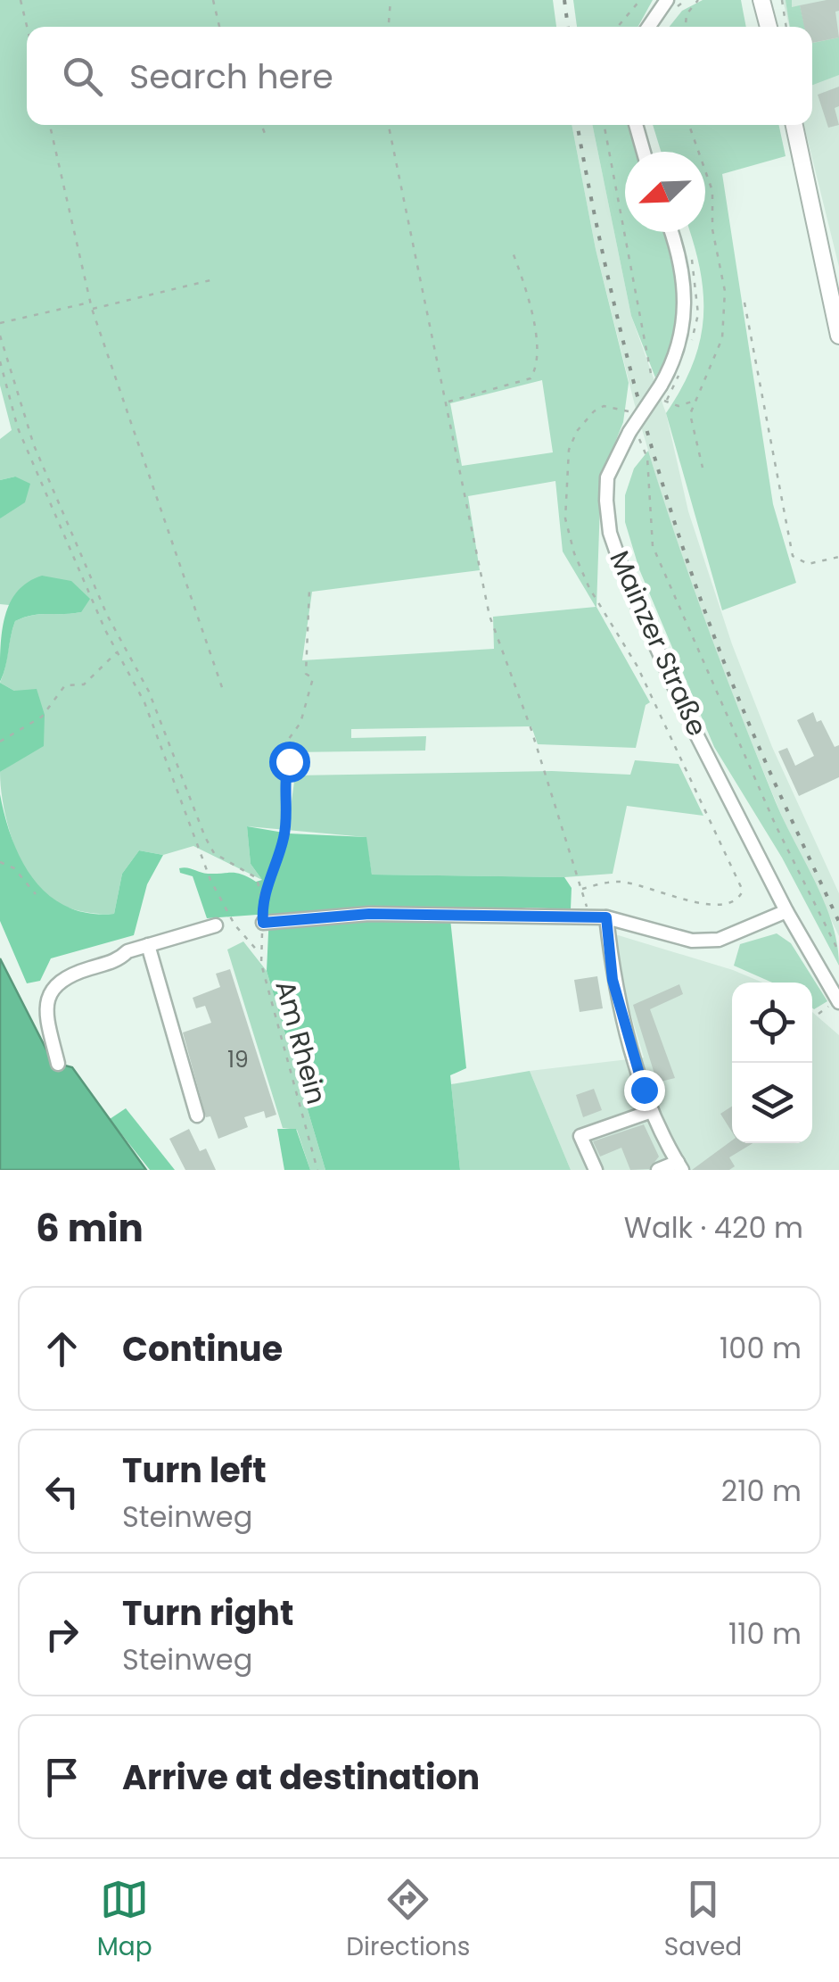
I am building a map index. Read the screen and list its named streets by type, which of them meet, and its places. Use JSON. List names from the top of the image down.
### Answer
{
  "streets": {
    "street": ["Mainzer Straße"],
    "path": ["Am Rhein"]
  },
  "house_numbers": ["19"],
  "north": "bottom left",
  "page": {
    "search": "Search here",
    "heading": ["6 min", "Walk · 420 m"],
    "list": [
      ["Continue", "100 m"],
      ["Turn left", "Steinweg", "210 m"],
      ["Turn right", "Steinweg", "110 m"],
      "Arrive at destination"
    ],
    "nav": ["Map", "Directions", "Saved"]
  }
}
